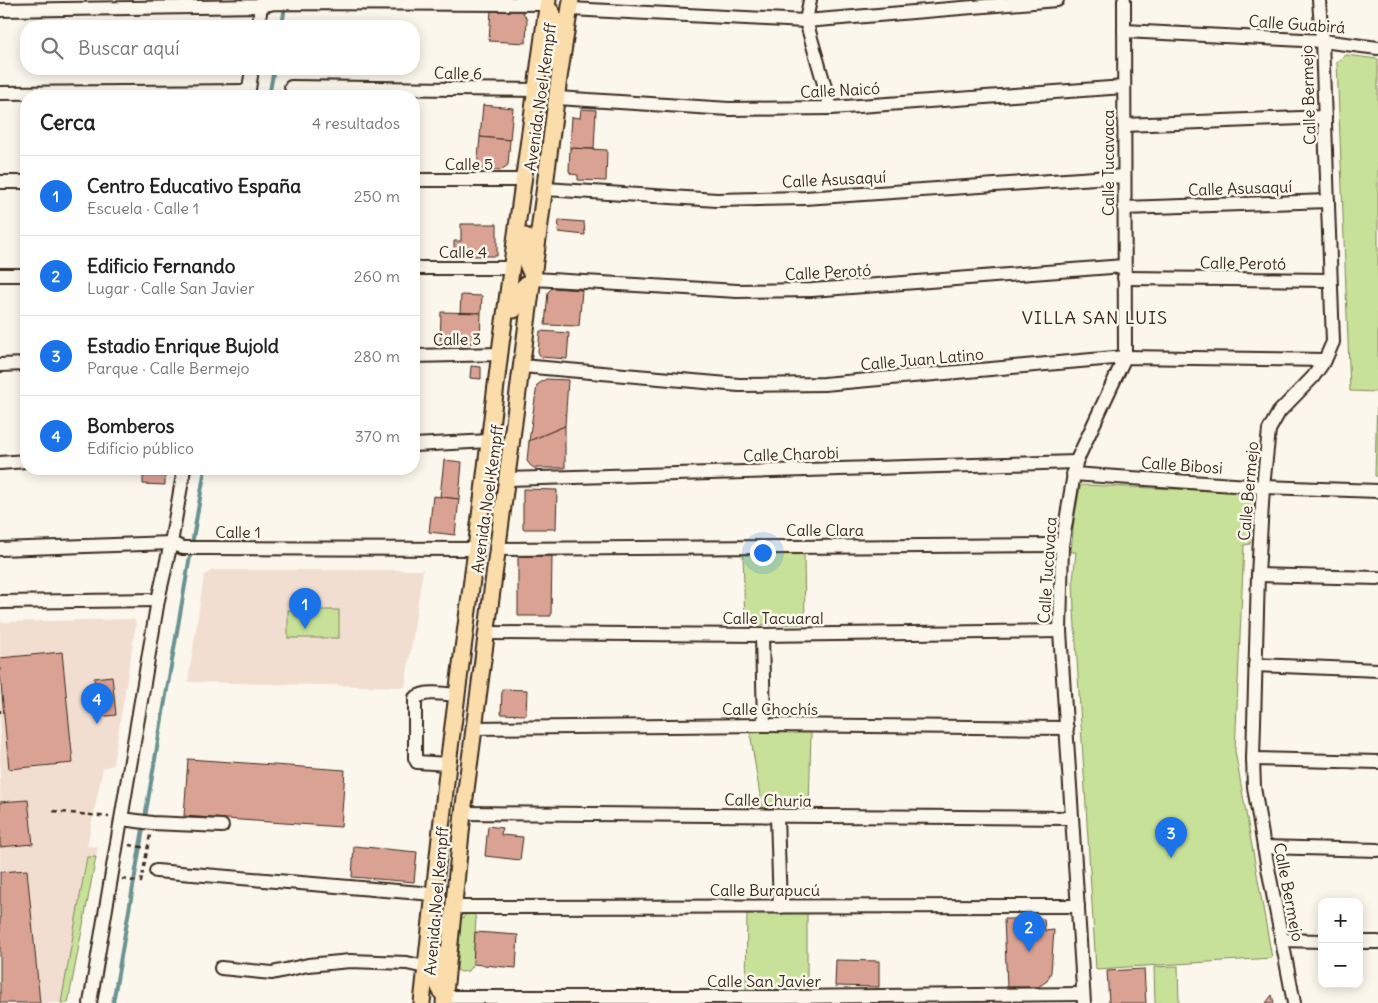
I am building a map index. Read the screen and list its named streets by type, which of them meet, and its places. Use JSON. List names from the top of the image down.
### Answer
{
  "streets": {
    "main road": ["Avenida Noel Kempff"],
    "street": [
      "Calle Guabirá",
      "Calle 6",
      "Calle Naicó",
      "Calle Bermejo",
      "Calle Tucavaca",
      "Calle 5",
      "Calle Asusaquí",
      "Calle 4",
      "Calle Perotó",
      "Calle 3",
      "Calle Juan Latino",
      "Calle Charobi",
      "Calle Bibosi",
      "Calle Clara",
      "Calle 1",
      "Calle Tacuaral",
      "Calle Chochís",
      "Calle Churia",
      "Calle Burapucú",
      "Calle San Javier"
    ]
  },
  "crossings": [
    ["Calle Guabirá", "Calle Bermejo"],
    ["Calle Guabirá", "Calle Tucavaca"],
    ["Calle 6", "Avenida Noel Kempff"],
    ["Calle Naicó", "Avenida Noel Kempff"],
    ["Calle Naicó", "Calle Tucavaca"],
    ["Calle Bermejo", "Calle Asusaquí"],
    ["Calle Bermejo", "Calle Perotó"],
    ["Calle Bermejo", "Calle Juan Latino"],
    ["Calle Bermejo", "Calle Bibosi"],
    ["Avenida Noel Kempff", "Calle 5"],
    ["Avenida Noel Kempff", "Calle Asusaquí"],
    ["Avenida Noel Kempff", "Calle 4"],
    ["Avenida Noel Kempff", "Calle Perotó"],
    ["Avenida Noel Kempff", "Calle 3"],
    ["Avenida Noel Kempff", "Calle Juan Latino"],
    ["Avenida Noel Kempff", "Calle Charobi"],
    ["Avenida Noel Kempff", "Calle Clara"],
    ["Avenida Noel Kempff", "Calle 1"],
    ["Avenida Noel Kempff", "Calle Tacuaral"],
    ["Avenida Noel Kempff", "Calle Chochís"],
    ["Avenida Noel Kempff", "Calle Churia"],
    ["Avenida Noel Kempff", "Calle Burapucú"],
    ["Avenida Noel Kempff", "Calle San Javier"],
    ["Calle Tucavaca", "Calle Asusaquí"],
    ["Calle Tucavaca", "Calle Perotó"],
    ["Calle Tucavaca", "Calle Juan Latino"],
    ["Calle Tucavaca", "Calle Charobi"],
    ["Calle Tucavaca", "Calle Bibosi"],
    ["Calle Tucavaca", "Calle Clara"],
    ["Calle Tucavaca", "Calle Tacuaral"],
    ["Calle Tucavaca", "Calle Chochís"],
    ["Calle Tucavaca", "Calle Churia"],
    ["Calle Tucavaca", "Calle Burapucú"],
    ["Calle Tucavaca", "Calle San Javier"],
    ["Calle Charobi", "Calle Bibosi"]
  ],
  "districts": ["VILLA SAN LUIS"],
  "page": {
    "search": "Buscar aquí",
    "heading": ["Cerca", "4 resultados"],
    "list": [
      {
        "mark": "1",
        "name": "Centro Educativo España",
        "note": "Escuela · Calle 1",
        "value": "250 m"
      },
      {
        "mark": "2",
        "name": "Edificio Fernando",
        "note": "Lugar · Calle San Javier",
        "value": "260 m"
      },
      {
        "mark": "3",
        "name": "Estadio Enrique Bujold",
        "note": "Parque · Calle Bermejo",
        "value": "280 m"
      },
      {
        "mark": "4",
        "name": "Bomberos",
        "note": "Edificio público",
        "value": "370 m"
      }
    ],
    "pins": [
      "1",
      "4",
      "3",
      "2"
    ],
    "map_buttons": ["+", "−"]
  }
}
